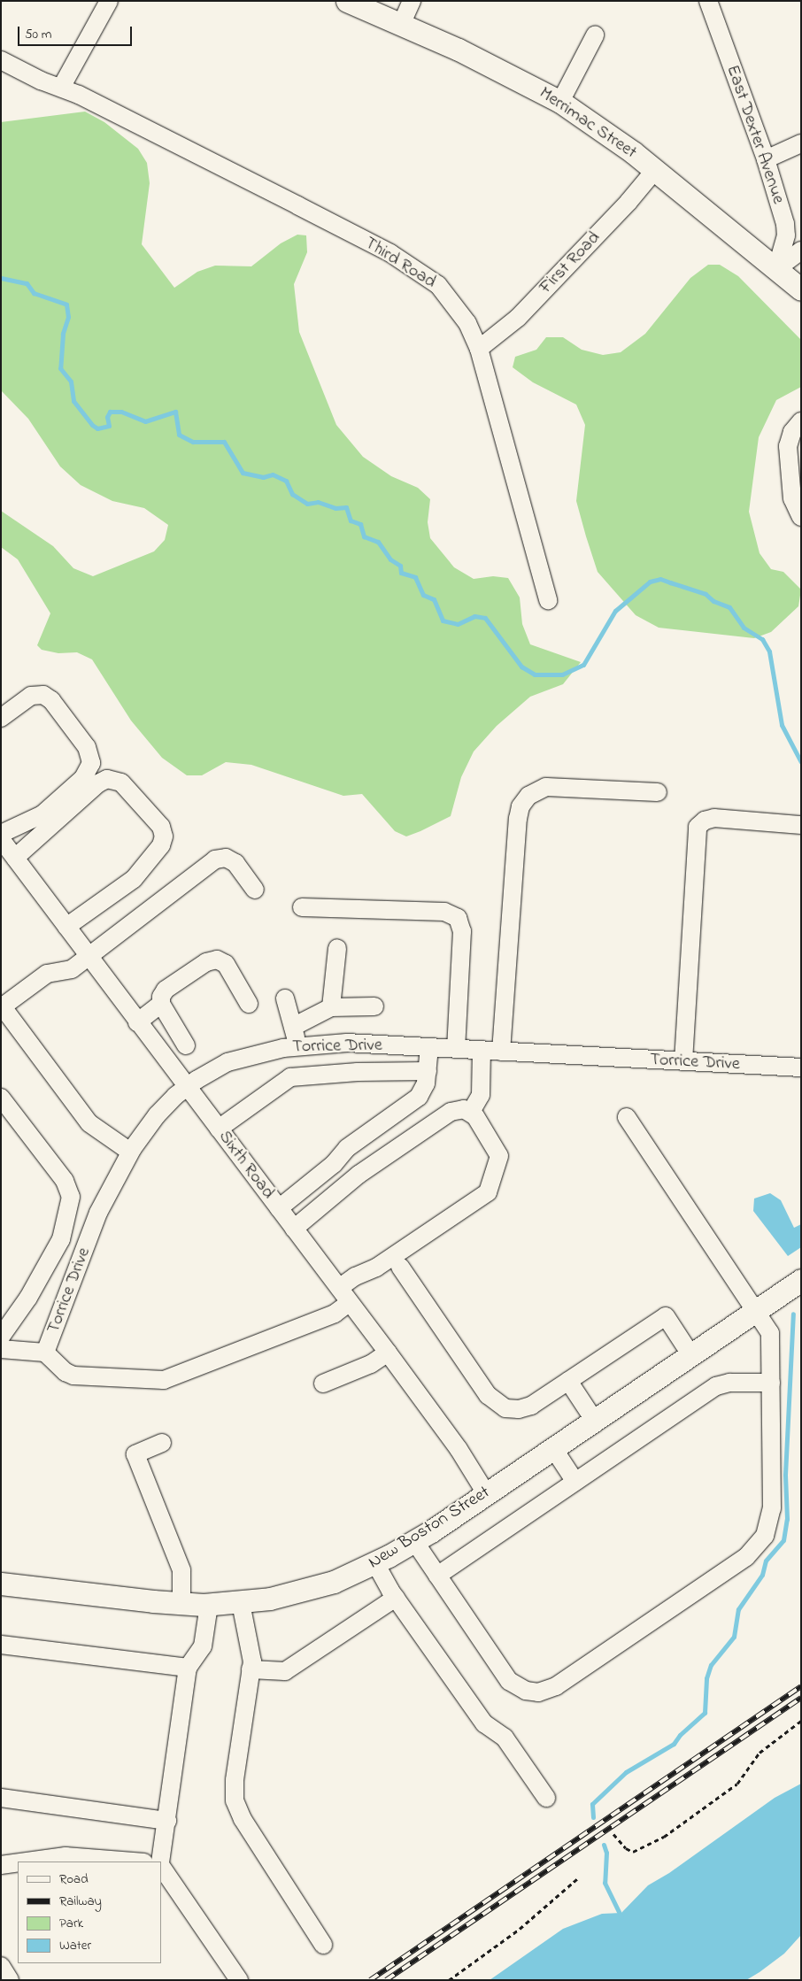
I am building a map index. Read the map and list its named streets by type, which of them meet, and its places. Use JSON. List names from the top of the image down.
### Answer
{
  "streets": {
    "main road": ["Merrimac Street", "New Boston Street"],
    "street": [
      "East Dexter Avenue",
      "Third Road",
      "First Road",
      "Torrice Drive",
      "Sixth Road"
    ]
  },
  "crossings": [
    ["Merrimac Street", "East Dexter Avenue"],
    ["Merrimac Street", "First Road"],
    ["Third Road", "First Road"],
    ["Torrice Drive", "Sixth Road"],
    ["Sixth Road", "New Boston Street"]
  ],
  "legend": [
    "Road",
    "Railway",
    "Park",
    "Water"
  ],
  "scale_bar": "50 m"
}
